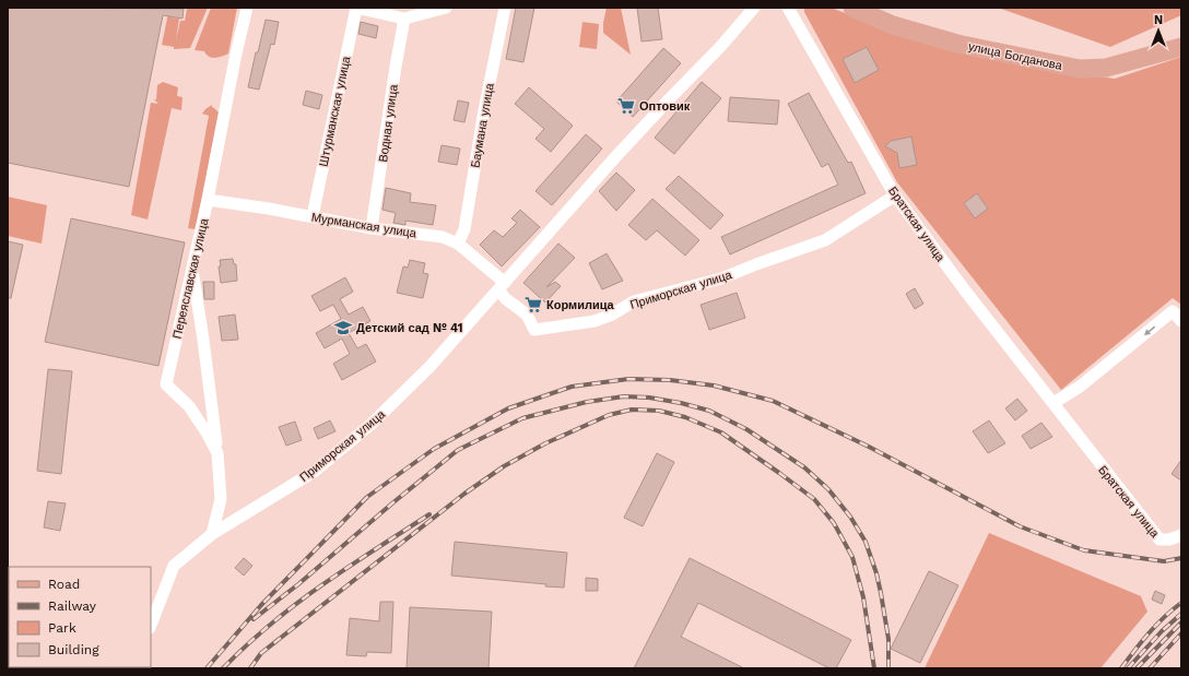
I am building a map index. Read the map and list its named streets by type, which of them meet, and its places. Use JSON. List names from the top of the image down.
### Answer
{
  "streets": {
    "main road": ["улица Богданова"],
    "street": [
      "Штурманская улица",
      "Водная улица",
      "Баумана улица",
      "Братская улица",
      "Мурманская улица",
      "Переяславская улица",
      "Приморская улица"
    ]
  },
  "crossings": [
    ["Штурманская улица", "Мурманская улица"],
    ["Водная улица", "Мурманская улица"],
    ["Баумана улица", "Мурманская улица"],
    ["Братская улица", "Приморская улица"],
    ["Мурманская улица", "Переяславская улица"],
    ["Мурманская улица", "Приморская улица"],
    ["Переяславская улица", "Приморская улица"]
  ],
  "places": {
    "supermarket": ["Оптовик", "Кормилица"],
    "school or university": ["Детский сад № 41"]
  },
  "legend": [
    "Road",
    "Railway",
    "Park",
    "Building"
  ],
  "north": "top"
}
